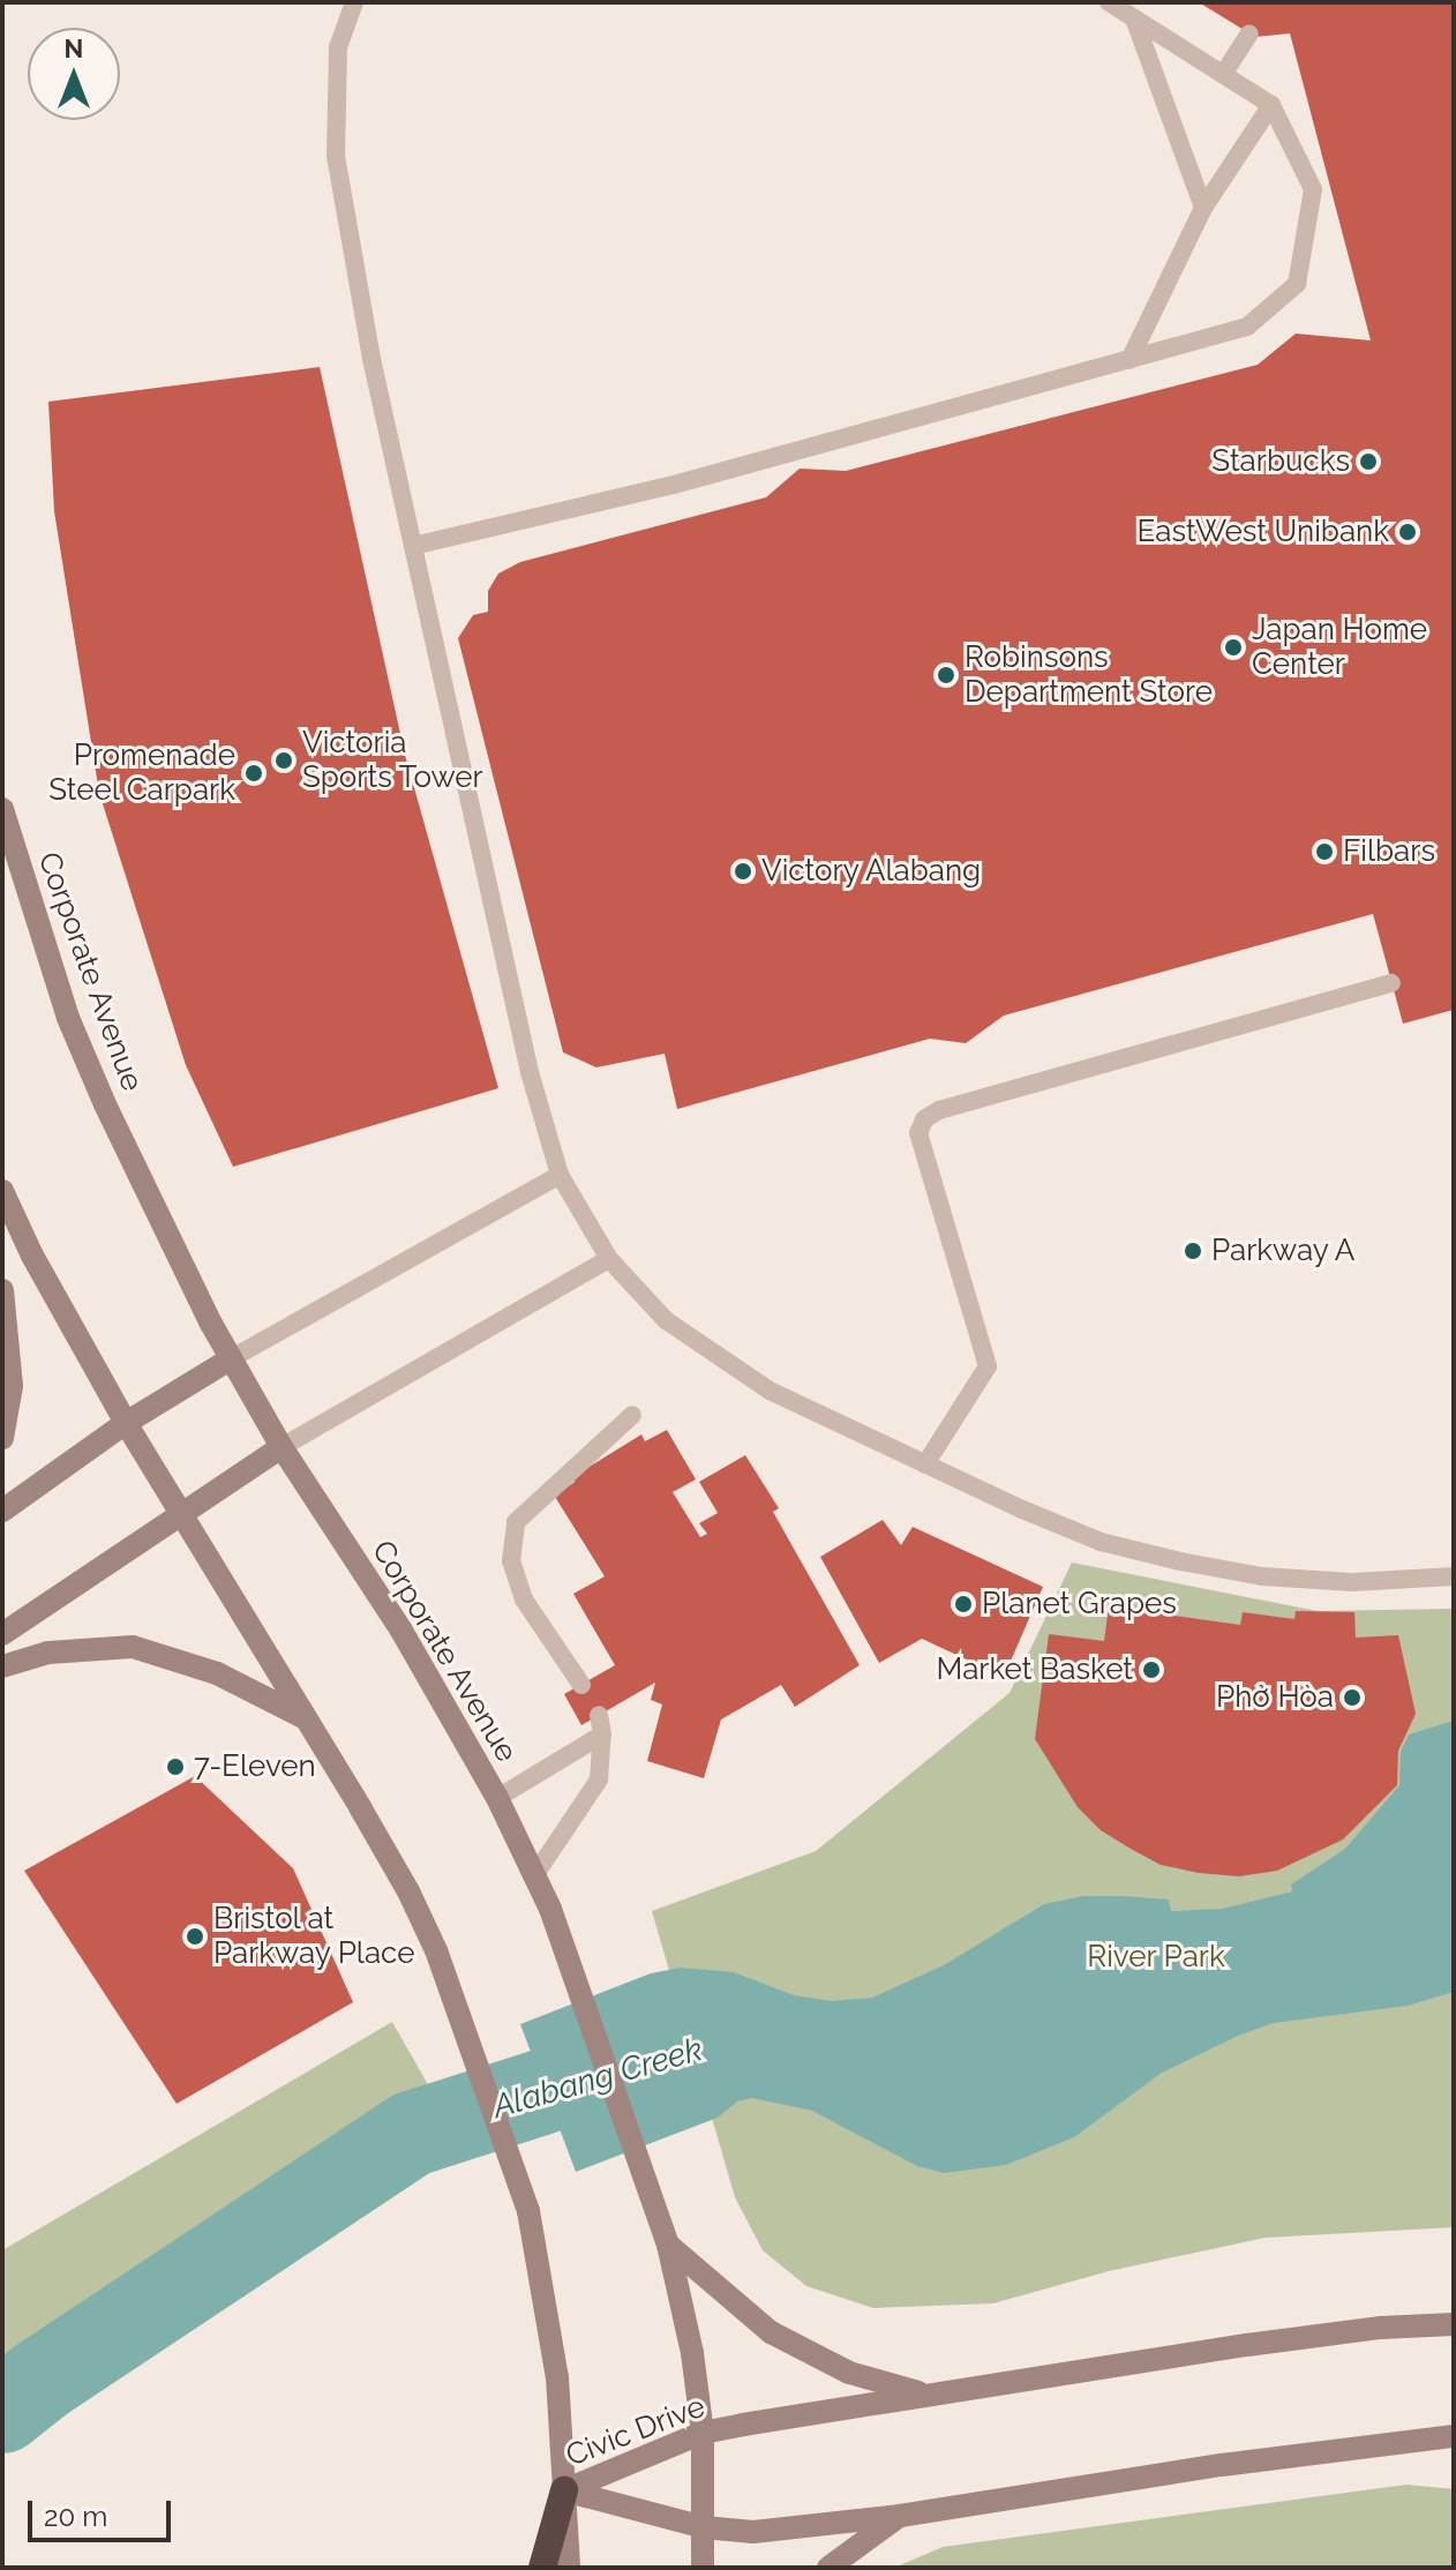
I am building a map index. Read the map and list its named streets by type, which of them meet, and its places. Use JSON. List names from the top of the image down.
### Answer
{
  "streets": {
    "main road": ["Corporate Avenue", "Civic Drive"]
  },
  "crossings": [
    ["Corporate Avenue", "Civic Drive"]
  ],
  "water": ["Alabang Creek"],
  "parks": ["River Park"],
  "places": [
    "Starbucks",
    "EastWest Unibank",
    "Japan Home Center",
    "Robinsons Department Store",
    "Victoria Sports Tower",
    "Promenade Steel Carpark",
    "Filbars",
    "Victory Alabang",
    "Parkway A",
    "Planet Grapes",
    "Market Basket",
    "Phở Hòa",
    "7-Eleven",
    "Bristol at Parkway Place"
  ],
  "scale_bar": "20 m",
  "north": "top"
}
